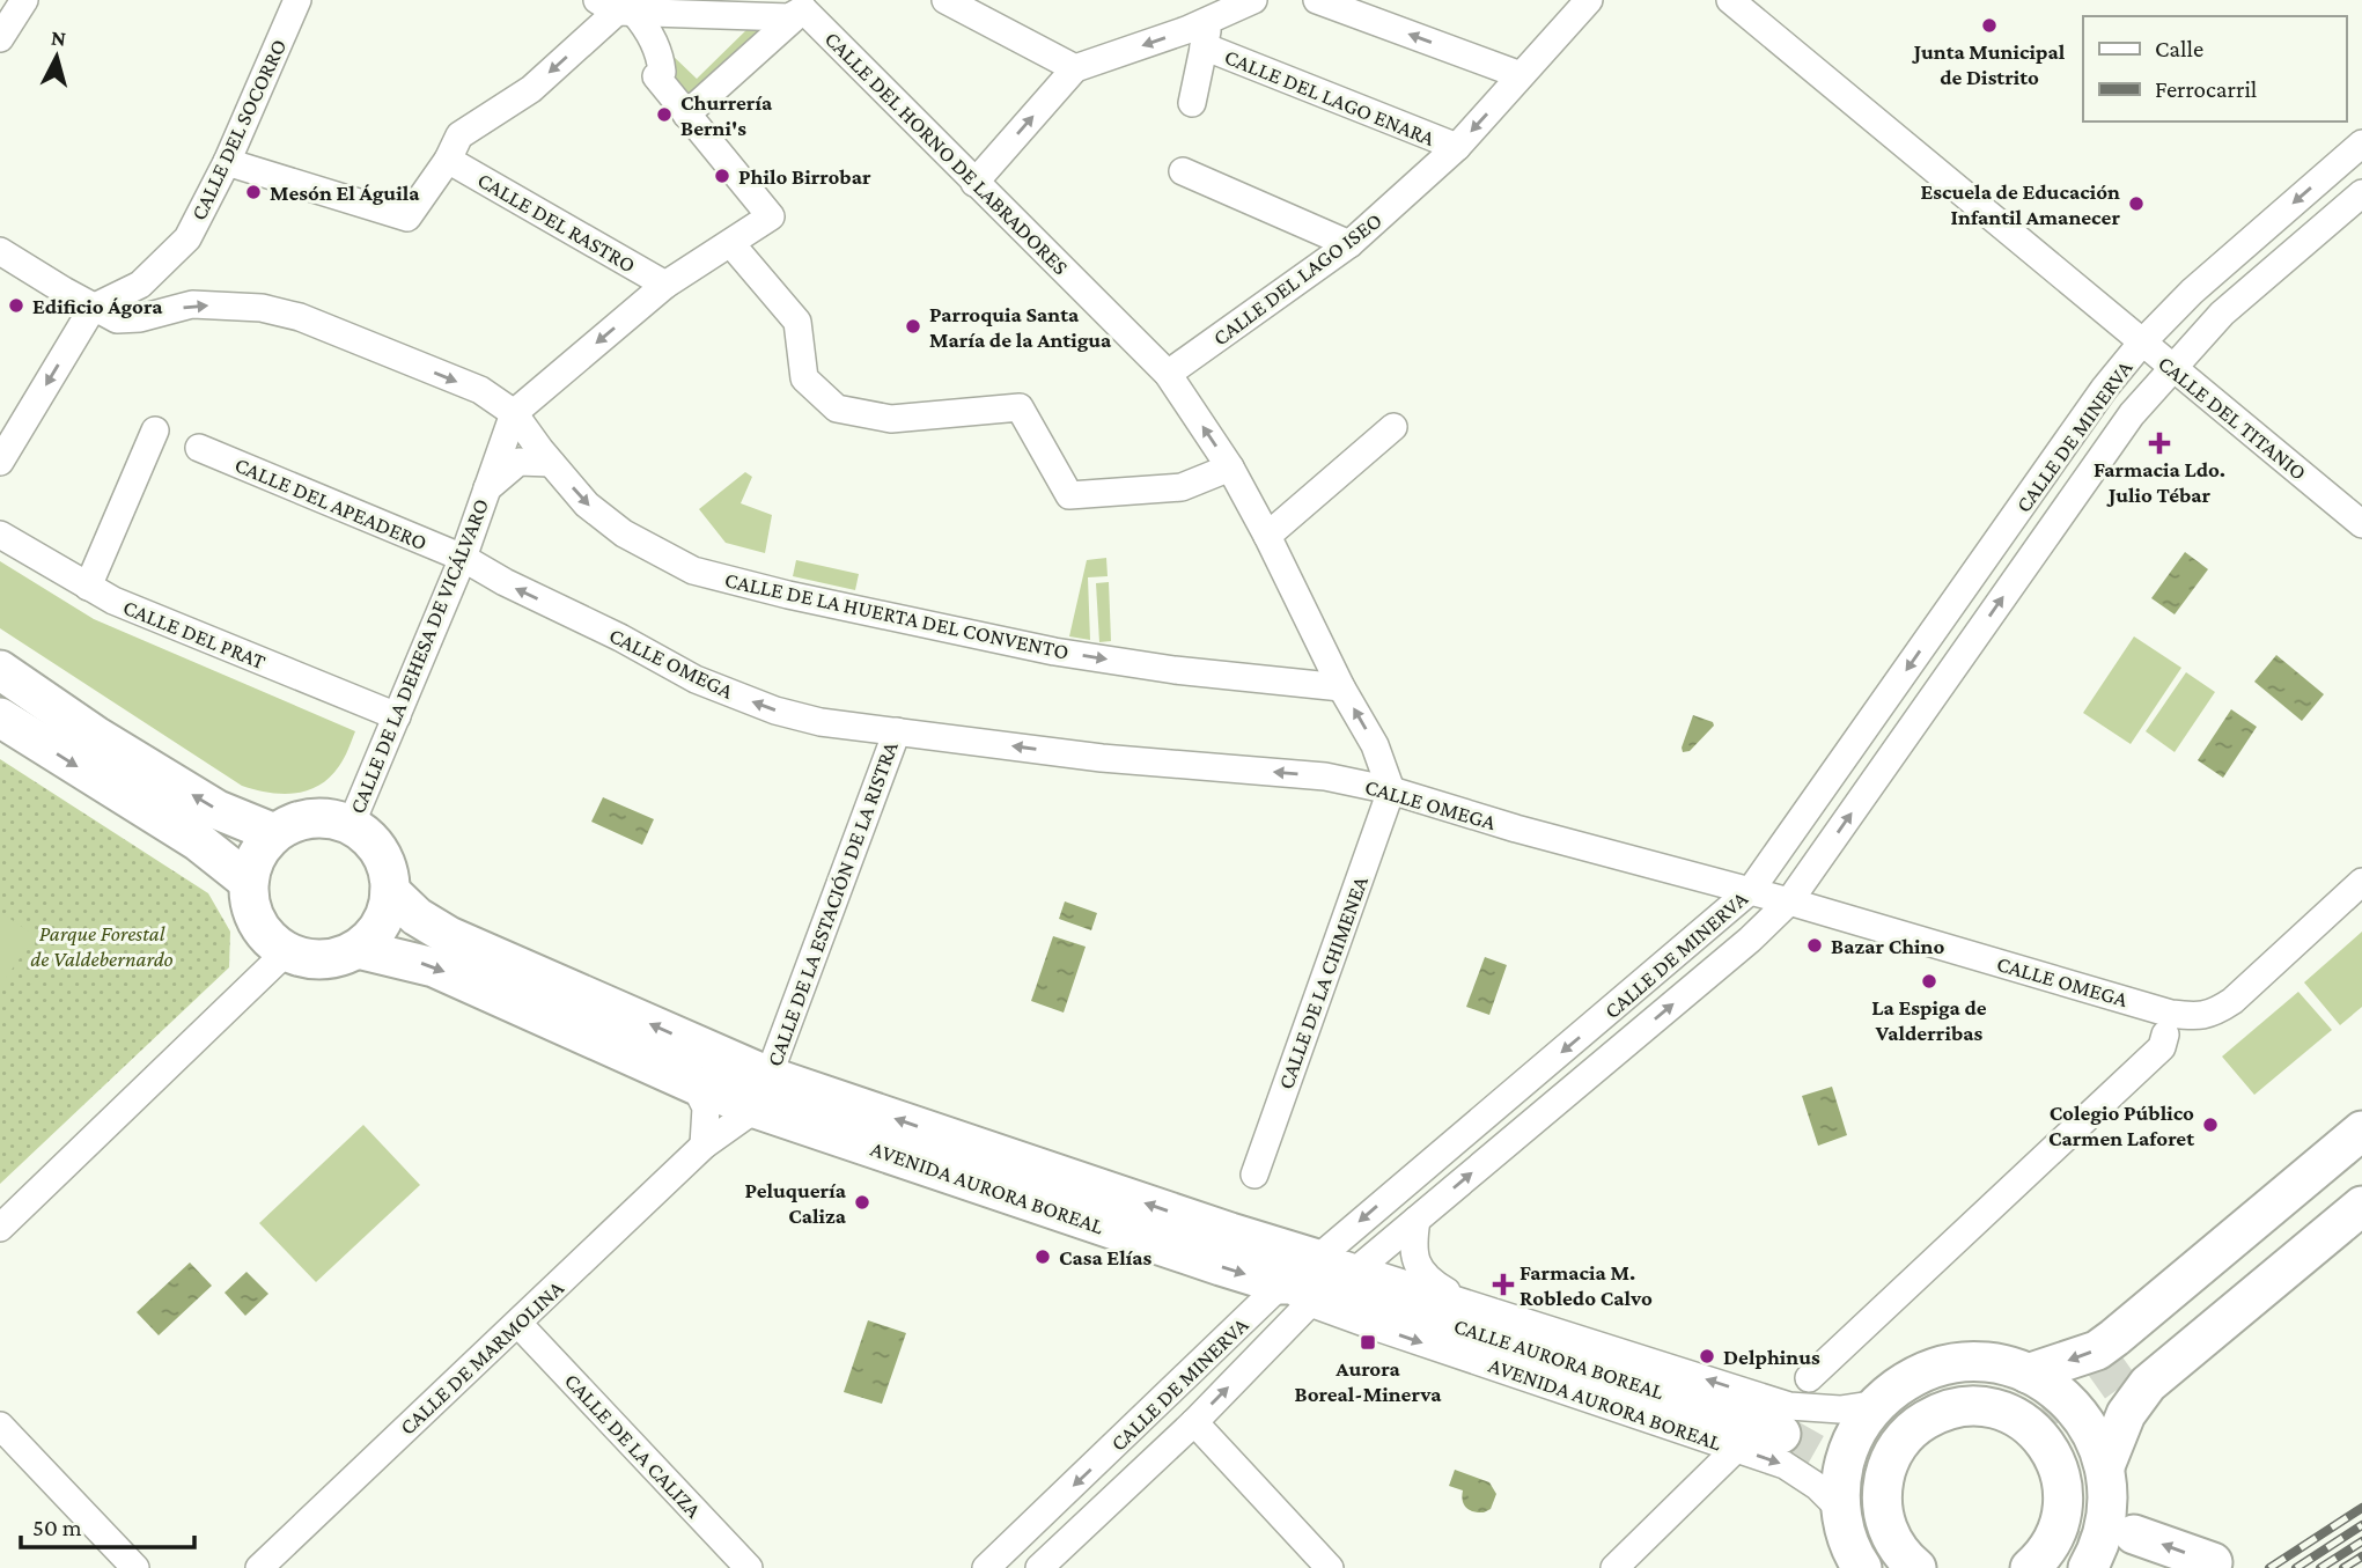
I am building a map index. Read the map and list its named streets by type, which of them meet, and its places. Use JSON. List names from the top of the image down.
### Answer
{
  "streets": {
    "main road": ["AVENIDA AURORA BOREAL", "CALLE AURORA BOREAL"],
    "street": [
      "CALLE DEL LAGO ENARA",
      "CALLE DEL SOCORRO",
      "CALLE DEL HORNO DE LABRADORES",
      "CALLE DEL RASTRO",
      "CALLE DEL LAGO ISEO",
      "CALLE DEL TITANIO",
      "CALLE DE MINERVA",
      "CALLE DEL APEADERO",
      "CALLE DE LA HUERTA DEL CONVENTO",
      "CALLE DEL PRAT",
      "CALLE DE LA DEHESA DE VICÁLVARO",
      "CALLE OMEGA",
      "CALLE DE LA ESTACIÓN DE LA RISTRA",
      "CALLE DE LA CHIMENEA",
      "CALLE DE MARMOLINA",
      "CALLE DE LA CALIZA"
    ]
  },
  "crossings": [
    ["CALLE DEL LAGO ENARA", "CALLE DEL LAGO ISEO"],
    ["CALLE DEL SOCORRO", "CALLE DE LA HUERTA DEL CONVENTO"],
    ["CALLE DEL HORNO DE LABRADORES", "CALLE DEL LAGO ISEO"],
    ["CALLE DEL HORNO DE LABRADORES", "CALLE DE LA HUERTA DEL CONVENTO"],
    ["CALLE DEL HORNO DE LABRADORES", "CALLE OMEGA"],
    ["CALLE DEL HORNO DE LABRADORES", "CALLE DE LA CHIMENEA"],
    ["CALLE DEL TITANIO", "CALLE DE MINERVA"],
    ["CALLE DE MINERVA", "CALLE OMEGA"],
    ["CALLE DE MINERVA", "AVENIDA AURORA BOREAL"],
    ["CALLE DE MINERVA", "CALLE AURORA BOREAL"],
    ["CALLE DEL APEADERO", "CALLE DE LA DEHESA DE VICÁLVARO"],
    ["CALLE DEL APEADERO", "CALLE OMEGA"],
    ["CALLE DE LA HUERTA DEL CONVENTO", "CALLE DE LA DEHESA DE VICÁLVARO"],
    ["CALLE DEL PRAT", "CALLE DE LA DEHESA DE VICÁLVARO"],
    ["CALLE DE LA DEHESA DE VICÁLVARO", "CALLE OMEGA"],
    ["CALLE DE LA DEHESA DE VICÁLVARO", "AVENIDA AURORA BOREAL"],
    ["CALLE OMEGA", "CALLE DE LA ESTACIÓN DE LA RISTRA"],
    ["CALLE OMEGA", "CALLE DE LA CHIMENEA"],
    ["CALLE DE LA ESTACIÓN DE LA RISTRA", "AVENIDA AURORA BOREAL"],
    ["CALLE DE LA ESTACIÓN DE LA RISTRA", "CALLE DE MARMOLINA"],
    ["AVENIDA AURORA BOREAL", "CALLE DE MARMOLINA"],
    ["AVENIDA AURORA BOREAL", "CALLE AURORA BOREAL"],
    ["CALLE DE MARMOLINA", "CALLE DE LA CALIZA"]
  ],
  "one_way": ["CALLE DE LA HUERTA DEL CONVENTO", "CALLE OMEGA"],
  "parks": ["Parque Forestal de Valdebernardo"],
  "places": {
    "other": [
      "Junta Municipal de Distrito",
      "Churrería Berni's",
      "Philo Birrobar",
      "Mesón El Águila",
      "Escuela de Educación Infantil Amanecer",
      "Edificio Ágora",
      "Parroquia Santa María de la Antigua",
      "Bazar Chino",
      "La Espiga de Valderribas",
      "Colegio Público Carmen Laforet",
      "Peluquería Caliza",
      "Casa Elías",
      "Delphinus"
    ],
    "health": ["Farmacia Ldo. Julio Tébar", "Farmacia M. Robledo Calvo"],
    "transit": ["Aurora Boreal-Minerva"]
  },
  "legend": ["Calle", "Ferrocarril"],
  "scale_bar": "50 m",
  "north": "top"
}
